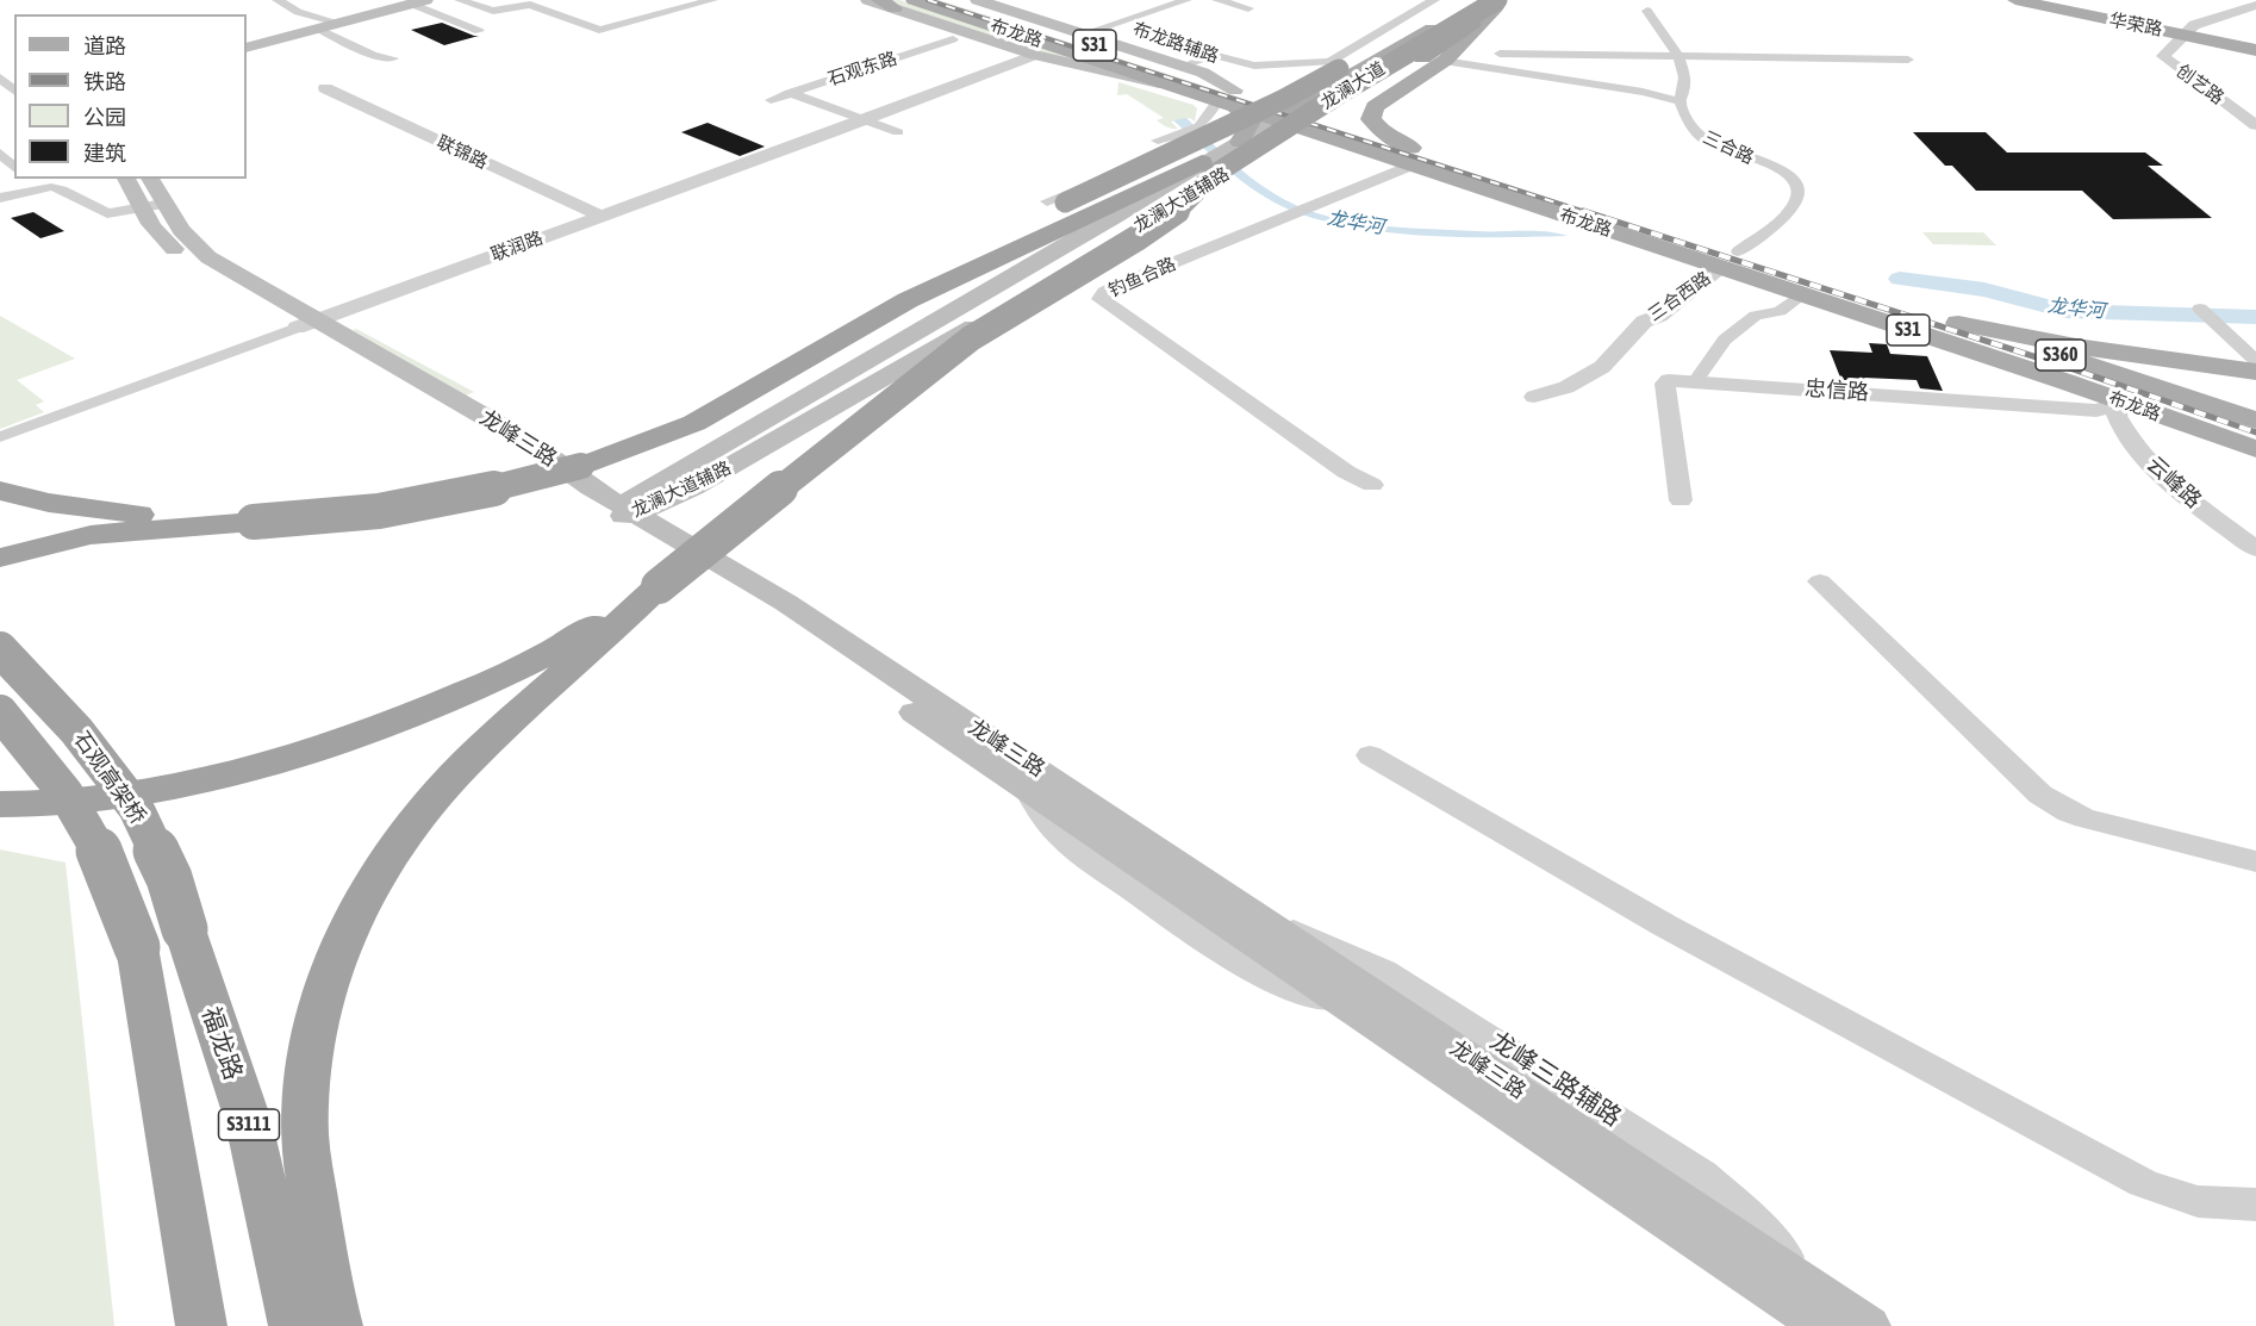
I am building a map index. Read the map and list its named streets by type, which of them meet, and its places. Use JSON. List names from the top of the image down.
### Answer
{
  "streets": {
    "highway": [
      "龙澜大道",
      "石观高架桥",
      "福龙路",
      "S3111"
    ],
    "main road": [
      "华荣路",
      "布龙路",
      "布龙路辅路",
      "S31",
      "龙澜大道辅路",
      "S360",
      "龙峰三路"
    ],
    "street": [
      "石观东路",
      "创艺路",
      "三合路",
      "联锦路",
      "联润路",
      "钓鱼合路",
      "三合西路",
      "忠信路",
      "云峰路"
    ]
  },
  "crossings": [
    ["华荣路", "创艺路"],
    ["布龙路", "布龙路辅路"],
    ["布龙路", "三合路"],
    ["布龙路", "龙澜大道辅路"],
    ["布龙路", "钓鱼合路"],
    ["布龙路", "三合西路"],
    ["布龙路", "忠信路"],
    ["布龙路", "云峰路"],
    ["布龙路辅路", "联润路"],
    ["龙澜大道", "龙澜大道辅路"],
    ["三合路", "三合西路"],
    ["联锦路", "联润路"],
    ["龙澜大道辅路", "龙峰三路"],
    ["联润路", "龙峰三路"],
    ["忠信路", "云峰路"],
    ["石观高架桥", "福龙路"]
  ],
  "water": ["龙华河"],
  "legend": [
    "道路",
    "铁路",
    "公园",
    "建筑"
  ]
}
